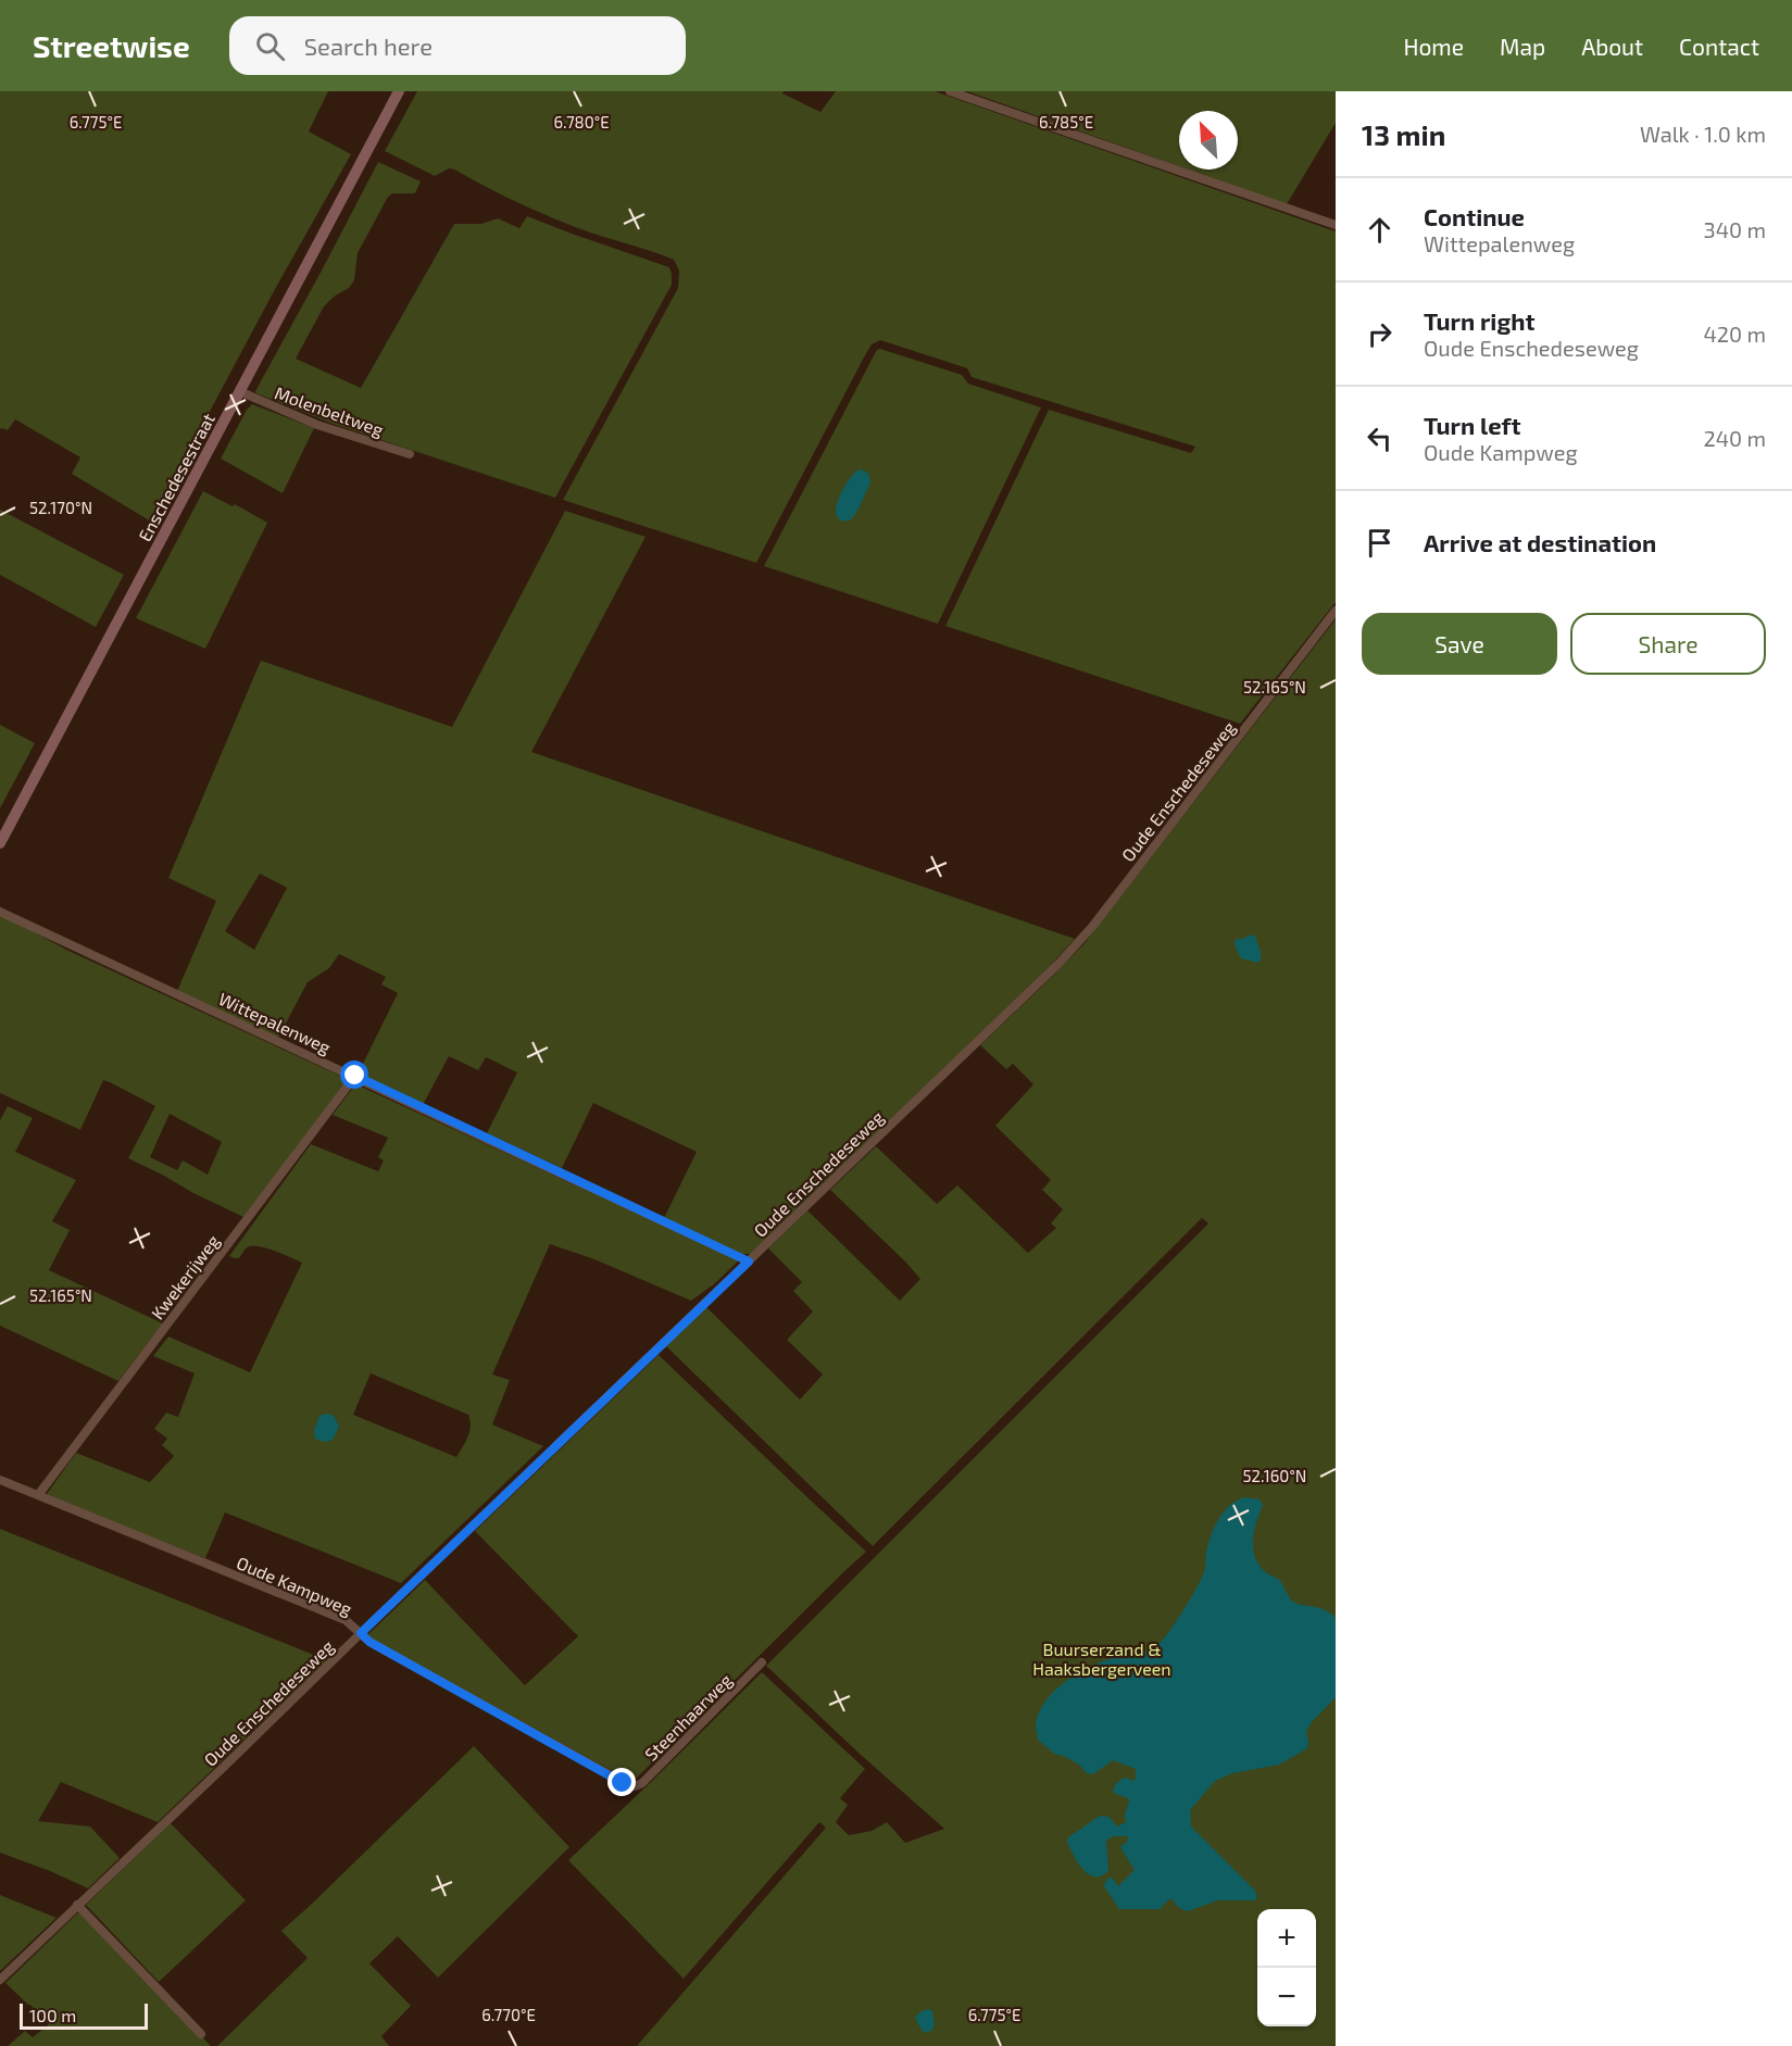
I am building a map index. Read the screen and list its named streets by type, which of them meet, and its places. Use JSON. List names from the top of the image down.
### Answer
{
  "streets": {
    "street": [
      "Molenbeltweg",
      "Enschedesestraat",
      "Oude Enschedeseweg",
      "Wittepalenweg",
      "Kwekerijweg",
      "Oude Kampweg",
      "Steenhaarweg"
    ]
  },
  "crossings": [
    ["Molenbeltweg", "Enschedesestraat"],
    ["Oude Enschedeseweg", "Wittepalenweg"],
    ["Oude Enschedeseweg", "Oude Kampweg"],
    ["Wittepalenweg", "Kwekerijweg"],
    ["Kwekerijweg", "Oude Kampweg"],
    ["Oude Kampweg", "Steenhaarweg"]
  ],
  "parks": ["Buurserzand & Haaksbergerveen"],
  "scale_bar": "100 m",
  "north": "top left",
  "page": {
    "header": "Streetwise",
    "search": "Search here",
    "nav": [
      "Home",
      "Map",
      "About",
      "Contact"
    ],
    "heading": ["13 min", "Walk · 1.0 km"],
    "list": [
      ["Continue", "Wittepalenweg", "340 m"],
      ["Turn right", "Oude Enschedeseweg", "420 m"],
      ["Turn left", "Oude Kampweg", "240 m"],
      "Arrive at destination"
    ],
    "buttons": ["Save", "Share"],
    "map_buttons": ["+", "−"],
    "scale": "100 m"
  },
  "coordinates": [
    "6.775°E",
    "6.780°E",
    "6.785°E",
    "52.170°N",
    "52.165°N",
    "52.160°N",
    "6.770°E"
  ]
}
